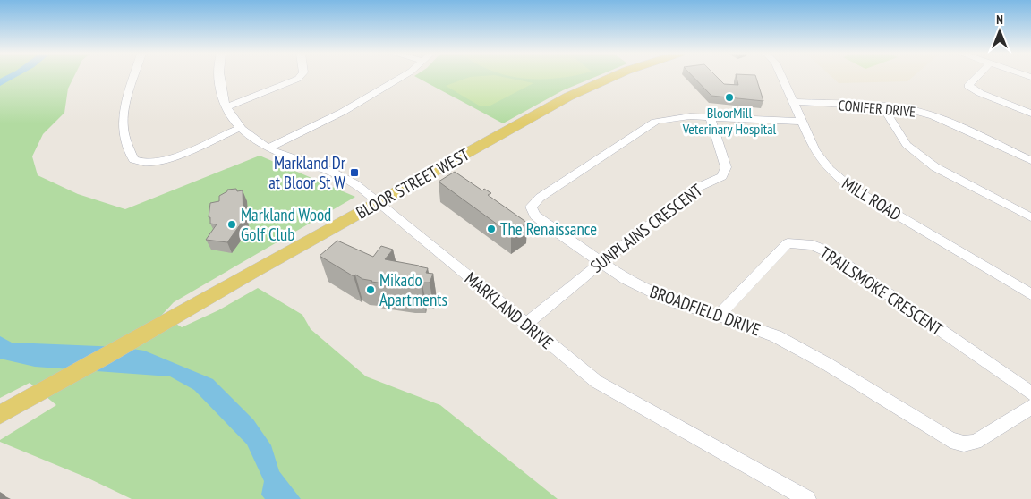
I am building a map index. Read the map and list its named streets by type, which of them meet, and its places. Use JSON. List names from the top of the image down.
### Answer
{
  "streets": {
    "main road": ["BLOOR STREET WEST"],
    "street": [
      "CONIFER DRIVE",
      "MILL ROAD",
      "SUNPLAINS CRESCENT",
      "TRAILSMOKE CRESCENT",
      "MARKLAND DRIVE",
      "BROADFIELD DRIVE"
    ]
  },
  "crossings": [
    ["CONIFER DRIVE", "MILL ROAD"],
    ["BLOOR STREET WEST", "MARKLAND DRIVE"],
    ["MILL ROAD", "BROADFIELD DRIVE"],
    ["SUNPLAINS CRESCENT", "MARKLAND DRIVE"],
    ["SUNPLAINS CRESCENT", "BROADFIELD DRIVE"],
    ["TRAILSMOKE CRESCENT", "BROADFIELD DRIVE"]
  ],
  "places": {
    "other": [
      "BloorMill Veterinary Hospital",
      "Markland Wood Golf Club",
      "The Renaissance",
      "Mikado Apartments"
    ],
    "transit": ["Markland Dr at Bloor St W"]
  },
  "north": "top"
}
